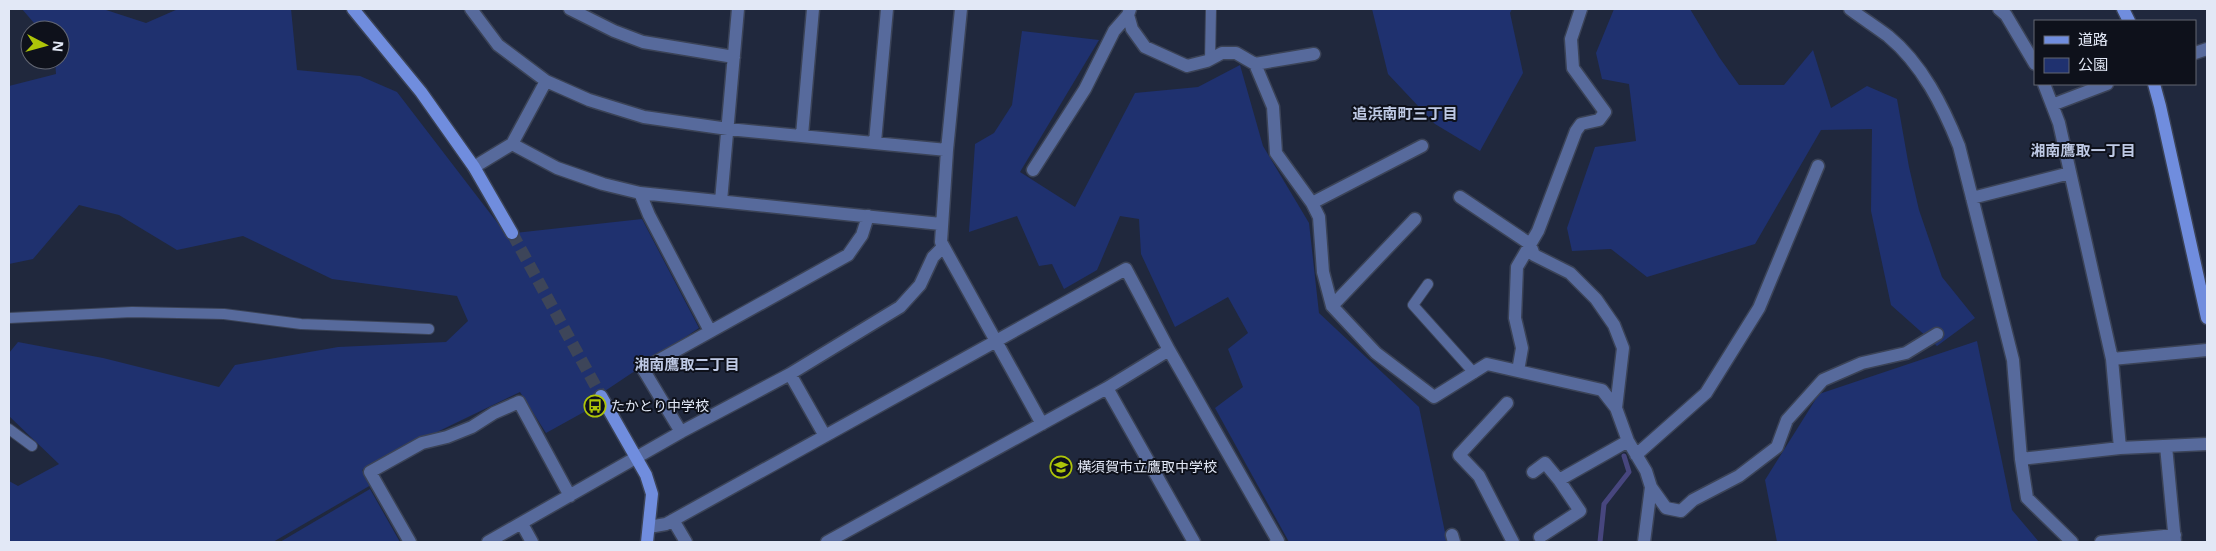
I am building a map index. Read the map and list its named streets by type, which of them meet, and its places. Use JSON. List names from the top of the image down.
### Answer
{
  "districts": ["追浜南町三丁目", "湘南鷹取一丁目", "湘南鷹取二丁目"],
  "places": {
    "bus stop": ["たかとり中学校"],
    "school or university": ["横須賀市立鷹取中学校"]
  },
  "legend": ["道路", "公園"],
  "north": "right"
}
